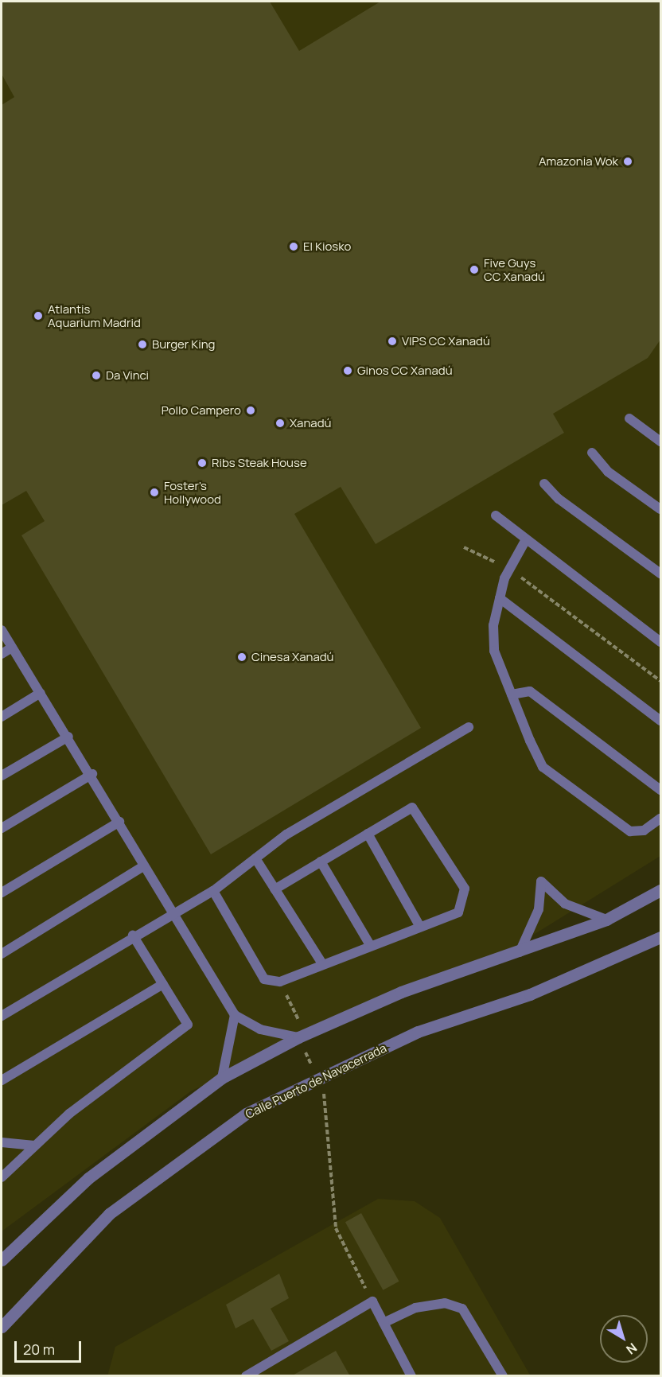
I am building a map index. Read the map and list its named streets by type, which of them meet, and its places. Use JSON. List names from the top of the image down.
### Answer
{
  "streets": {
    "street": ["Calle Puerto de Navacerrada"]
  },
  "places": [
    "Amazonia Wok",
    "El Kiosko",
    "Five Guys CC Xanadú",
    "Atlantis Aquarium Madrid",
    "VIPS CC Xanadú",
    "Burger King",
    "Ginos CC Xanadú",
    "Da Vinci",
    "Pollo Campero",
    "Xanadú",
    "Ribs Steak House",
    "Foster's Hollywood",
    "Cinesa Xanadú"
  ],
  "scale_bar": "20 m",
  "north": "bottom right"
}
